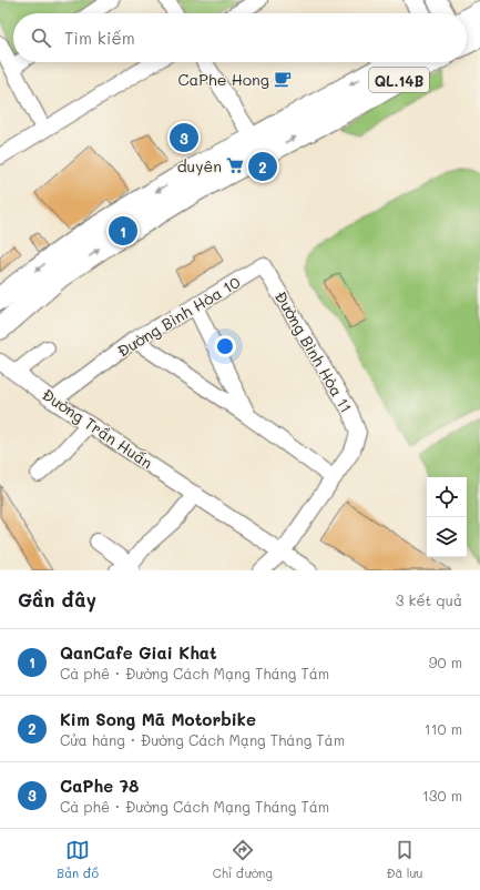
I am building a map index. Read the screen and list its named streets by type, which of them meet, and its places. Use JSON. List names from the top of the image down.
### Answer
{
  "streets": {
    "highway": ["QL.14B"],
    "street": ["Đường Bình Hòa 10", "Đường Bình Hòa 11", "Đường Trần Huấn"]
  },
  "crossings": [
    ["Đường Bình Hòa 10", "Đường Bình Hòa 11"],
    ["Đường Bình Hòa 10", "Đường Trần Huấn"],
    ["Đường Bình Hòa 11", "Đường Trần Huấn"]
  ],
  "places": {
    "cafe": ["CaPhe Hong"],
    "supermarket": ["duyên"]
  },
  "page": {
    "search": "Tìm kiếm",
    "pins": ["3", "2", "1"],
    "heading": ["Gần đây", "3 kết quả"],
    "list": [
      {
        "mark": "1",
        "name": "QanCafe Giai Khat",
        "note": "Cà phê · Đường Cách Mạng Tháng Tám",
        "value": "90 m"
      },
      {
        "mark": "2",
        "name": "Kim Song Mã Motorbike",
        "note": "Cửa hàng · Đường Cách Mạng Tháng Tám",
        "value": "110 m"
      },
      {
        "mark": "3",
        "name": "CaPhe 78",
        "note": "Cà phê · Đường Cách Mạng Tháng Tám",
        "value": "130 m"
      }
    ],
    "nav": ["Bản đồ", "Chỉ đường", "Đã lưu"]
  }
}
